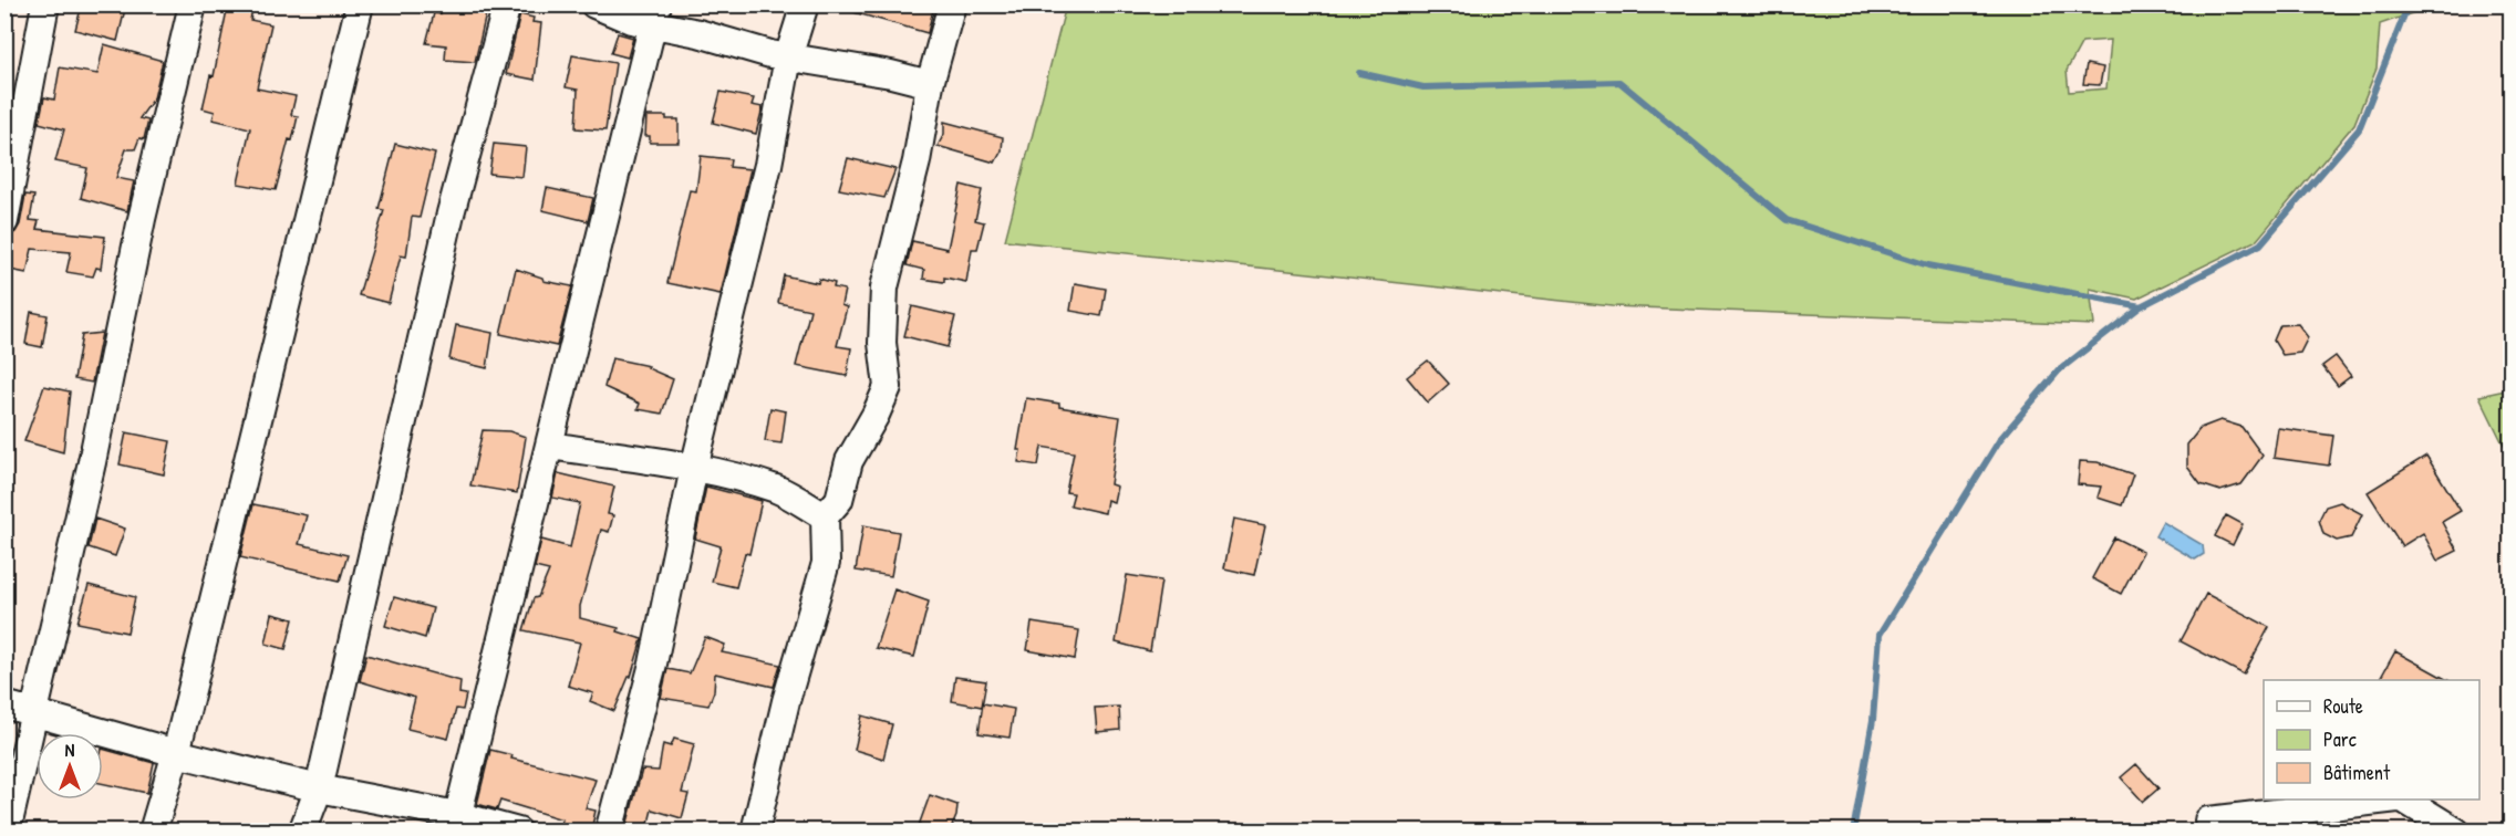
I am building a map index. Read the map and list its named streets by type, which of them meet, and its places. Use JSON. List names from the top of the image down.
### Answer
{
  "legend": ["Route", "Parc", "Bâtiment"],
  "north": "top"
}
